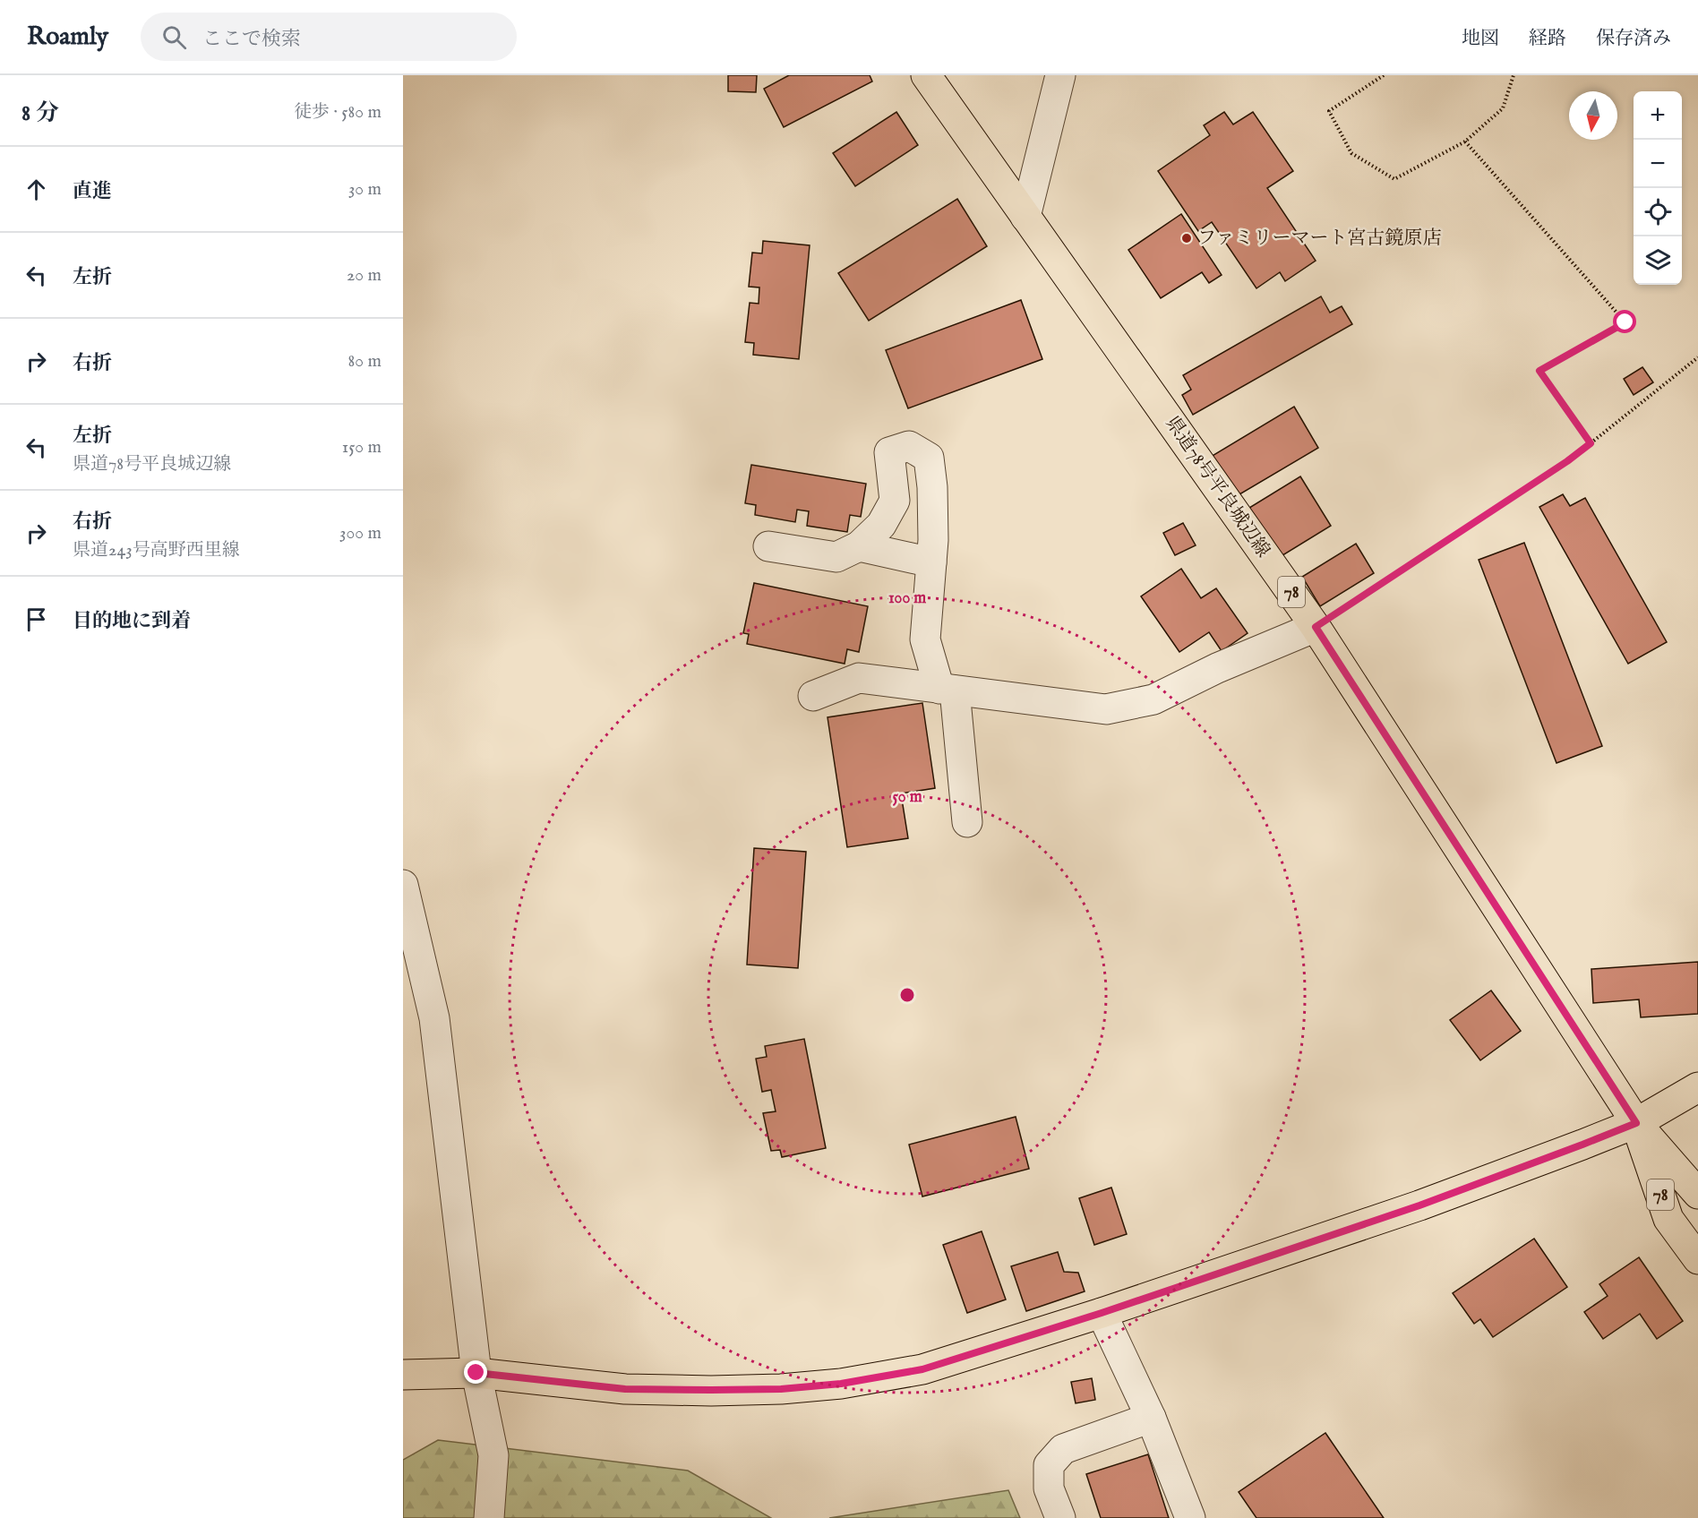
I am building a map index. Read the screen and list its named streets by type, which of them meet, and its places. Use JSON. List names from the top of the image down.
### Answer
{
  "streets": {
    "main road": ["県道78号平良城辺線", "78"]
  },
  "places": ["ファミリーマート宮古鏡原店"],
  "north": "bottom",
  "page": {
    "header": "Roamly",
    "search": "ここで検索",
    "nav": ["地図", "経路", "保存済み"],
    "heading": ["8 分", "徒歩 · 580 m"],
    "map_buttons": ["+", "−"],
    "list": [
      ["直進", "30 m"],
      ["左折", "20 m"],
      ["右折", "80 m"],
      ["左折", "県道78号平良城辺線", "150 m"],
      ["右折", "県道243号高野西里線", "300 m"],
      "目的地に到着"
    ]
  },
  "rings": ["100 m", "50 m"]
}
